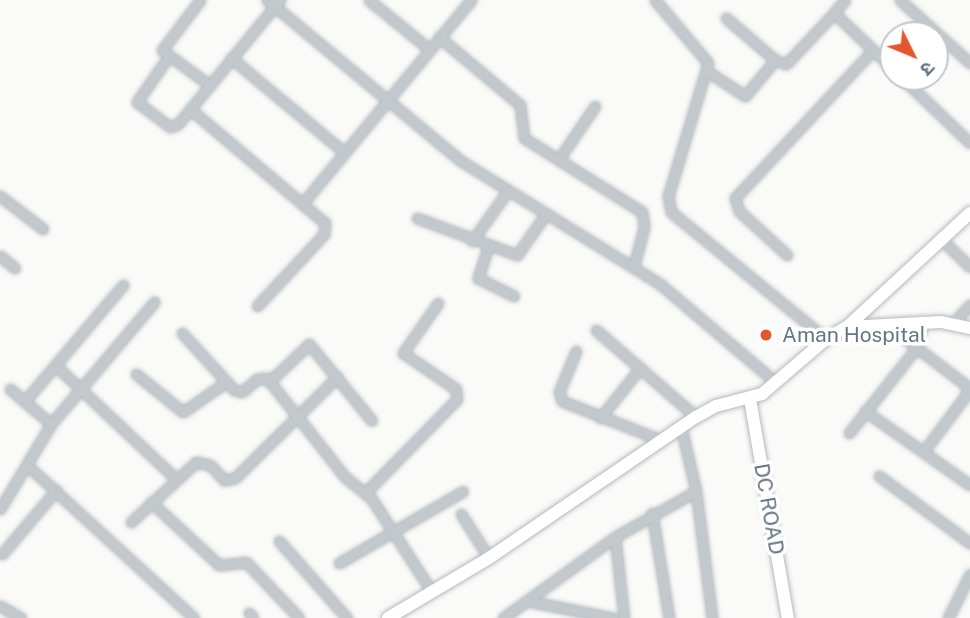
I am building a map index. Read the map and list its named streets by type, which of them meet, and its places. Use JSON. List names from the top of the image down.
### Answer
{
  "streets": {
    "main road": ["DC ROAD"]
  },
  "places": ["Aman Hospital"],
  "north": "bottom right"
}
